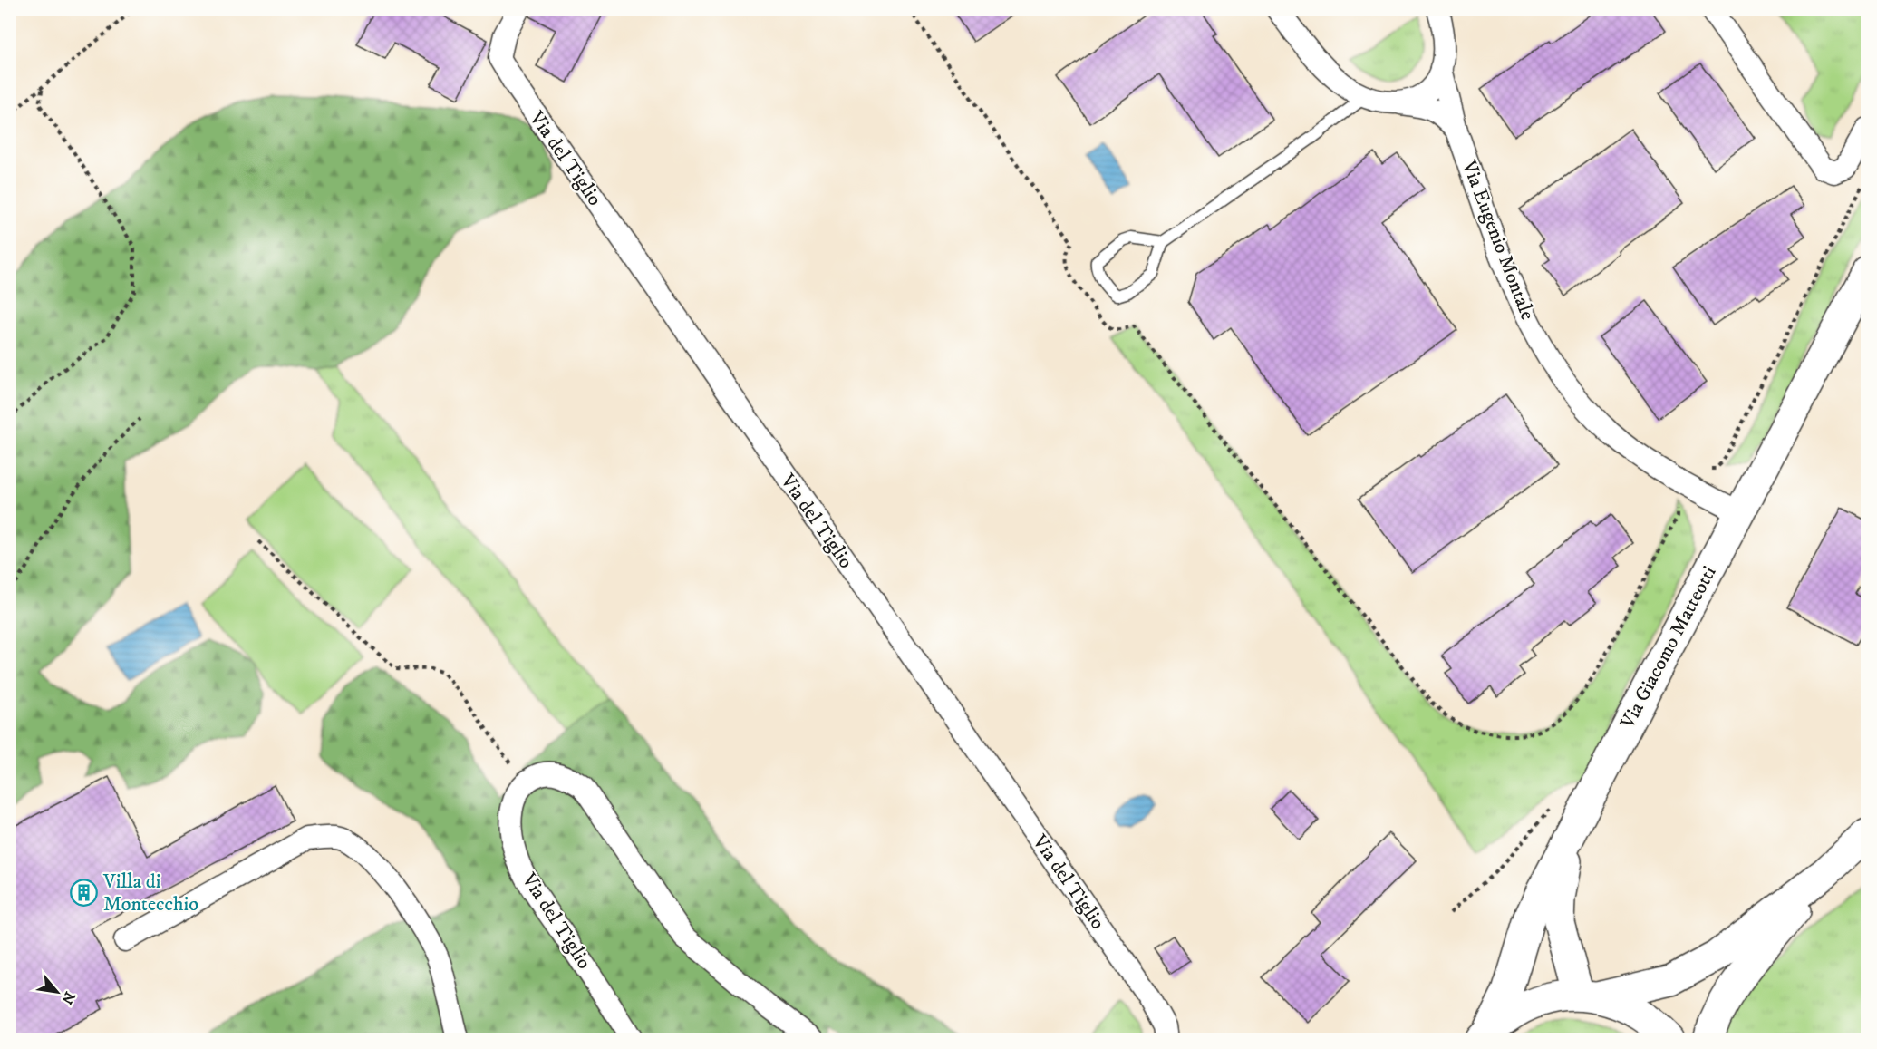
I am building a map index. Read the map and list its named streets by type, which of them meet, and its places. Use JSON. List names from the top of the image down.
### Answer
{
  "streets": {
    "main road": ["Via Giacomo Matteotti"],
    "street": ["Via del Tiglio", "Via Eugenio Montale"]
  },
  "crossings": [
    ["Via Eugenio Montale", "Via Giacomo Matteotti"]
  ],
  "places": {
    "building": ["Villa di Montecchio"]
  },
  "north": "bottom right"
}
